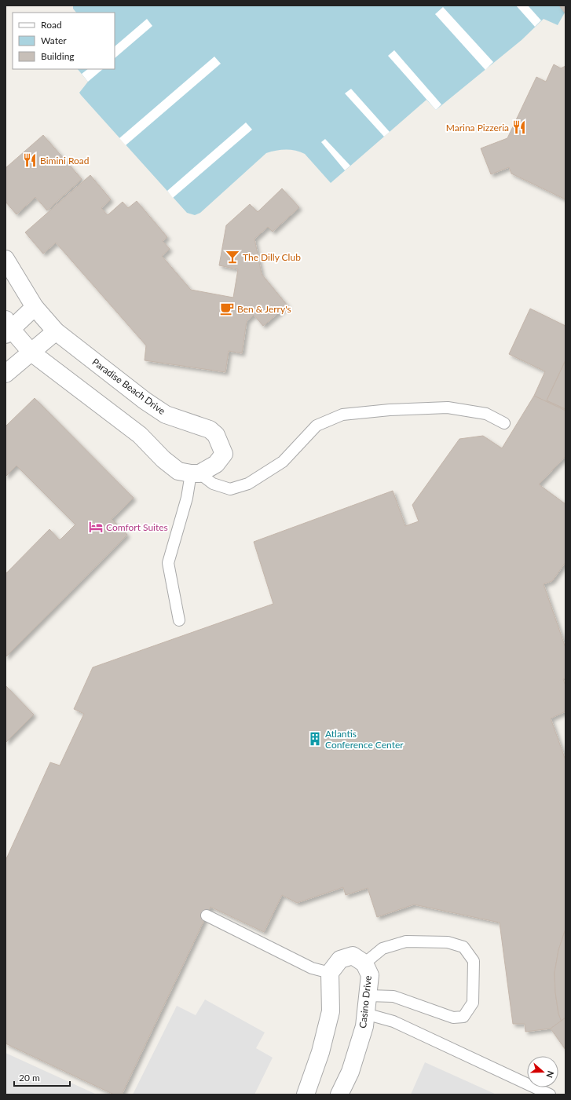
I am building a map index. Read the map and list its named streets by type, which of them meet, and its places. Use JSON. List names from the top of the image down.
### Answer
{
  "streets": {
    "street": ["Paradise Beach Drive", "Casino Drive"]
  },
  "places": {
    "restaurant": ["Marina Pizzeria", "Bimini Road"],
    "bar": ["The Dilly Club"],
    "cafe": ["Ben & Jerry's"],
    "hotel": ["Comfort Suites"],
    "building": ["Atlantis Conference Center"]
  },
  "legend": ["Road", "Water", "Building"],
  "scale_bar": "20 m",
  "north": "right"
}
